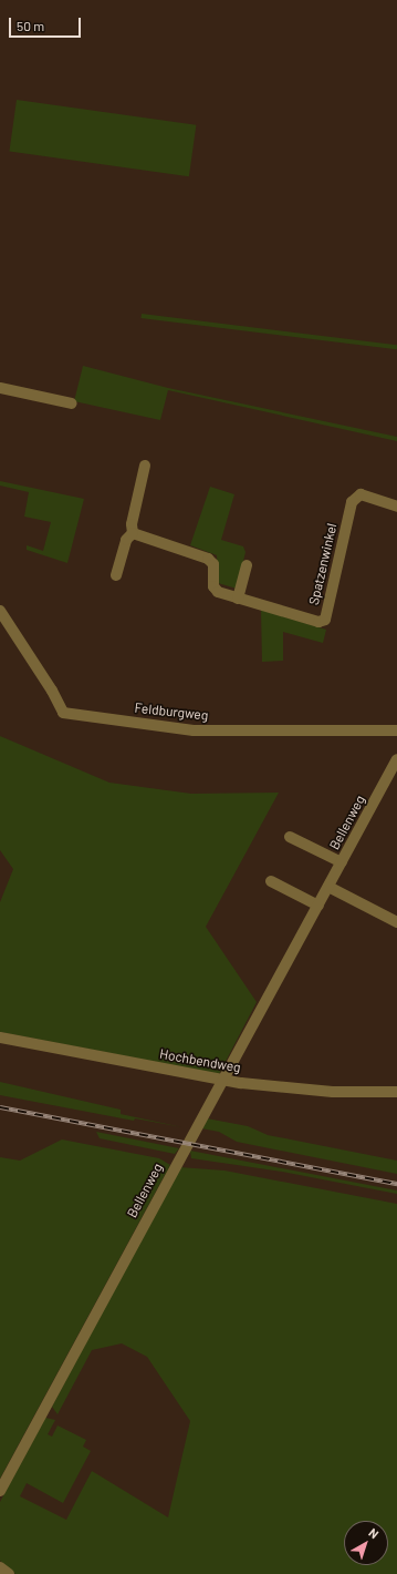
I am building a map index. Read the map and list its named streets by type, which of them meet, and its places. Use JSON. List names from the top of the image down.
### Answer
{
  "streets": {
    "street": [
      "Spatzenwinkel",
      "Feldburgweg",
      "Bellenweg",
      "Hochbendweg"
    ]
  },
  "crossings": [
    ["Bellenweg", "Hochbendweg"]
  ],
  "scale_bar": "50 m",
  "north": "top right"
}
